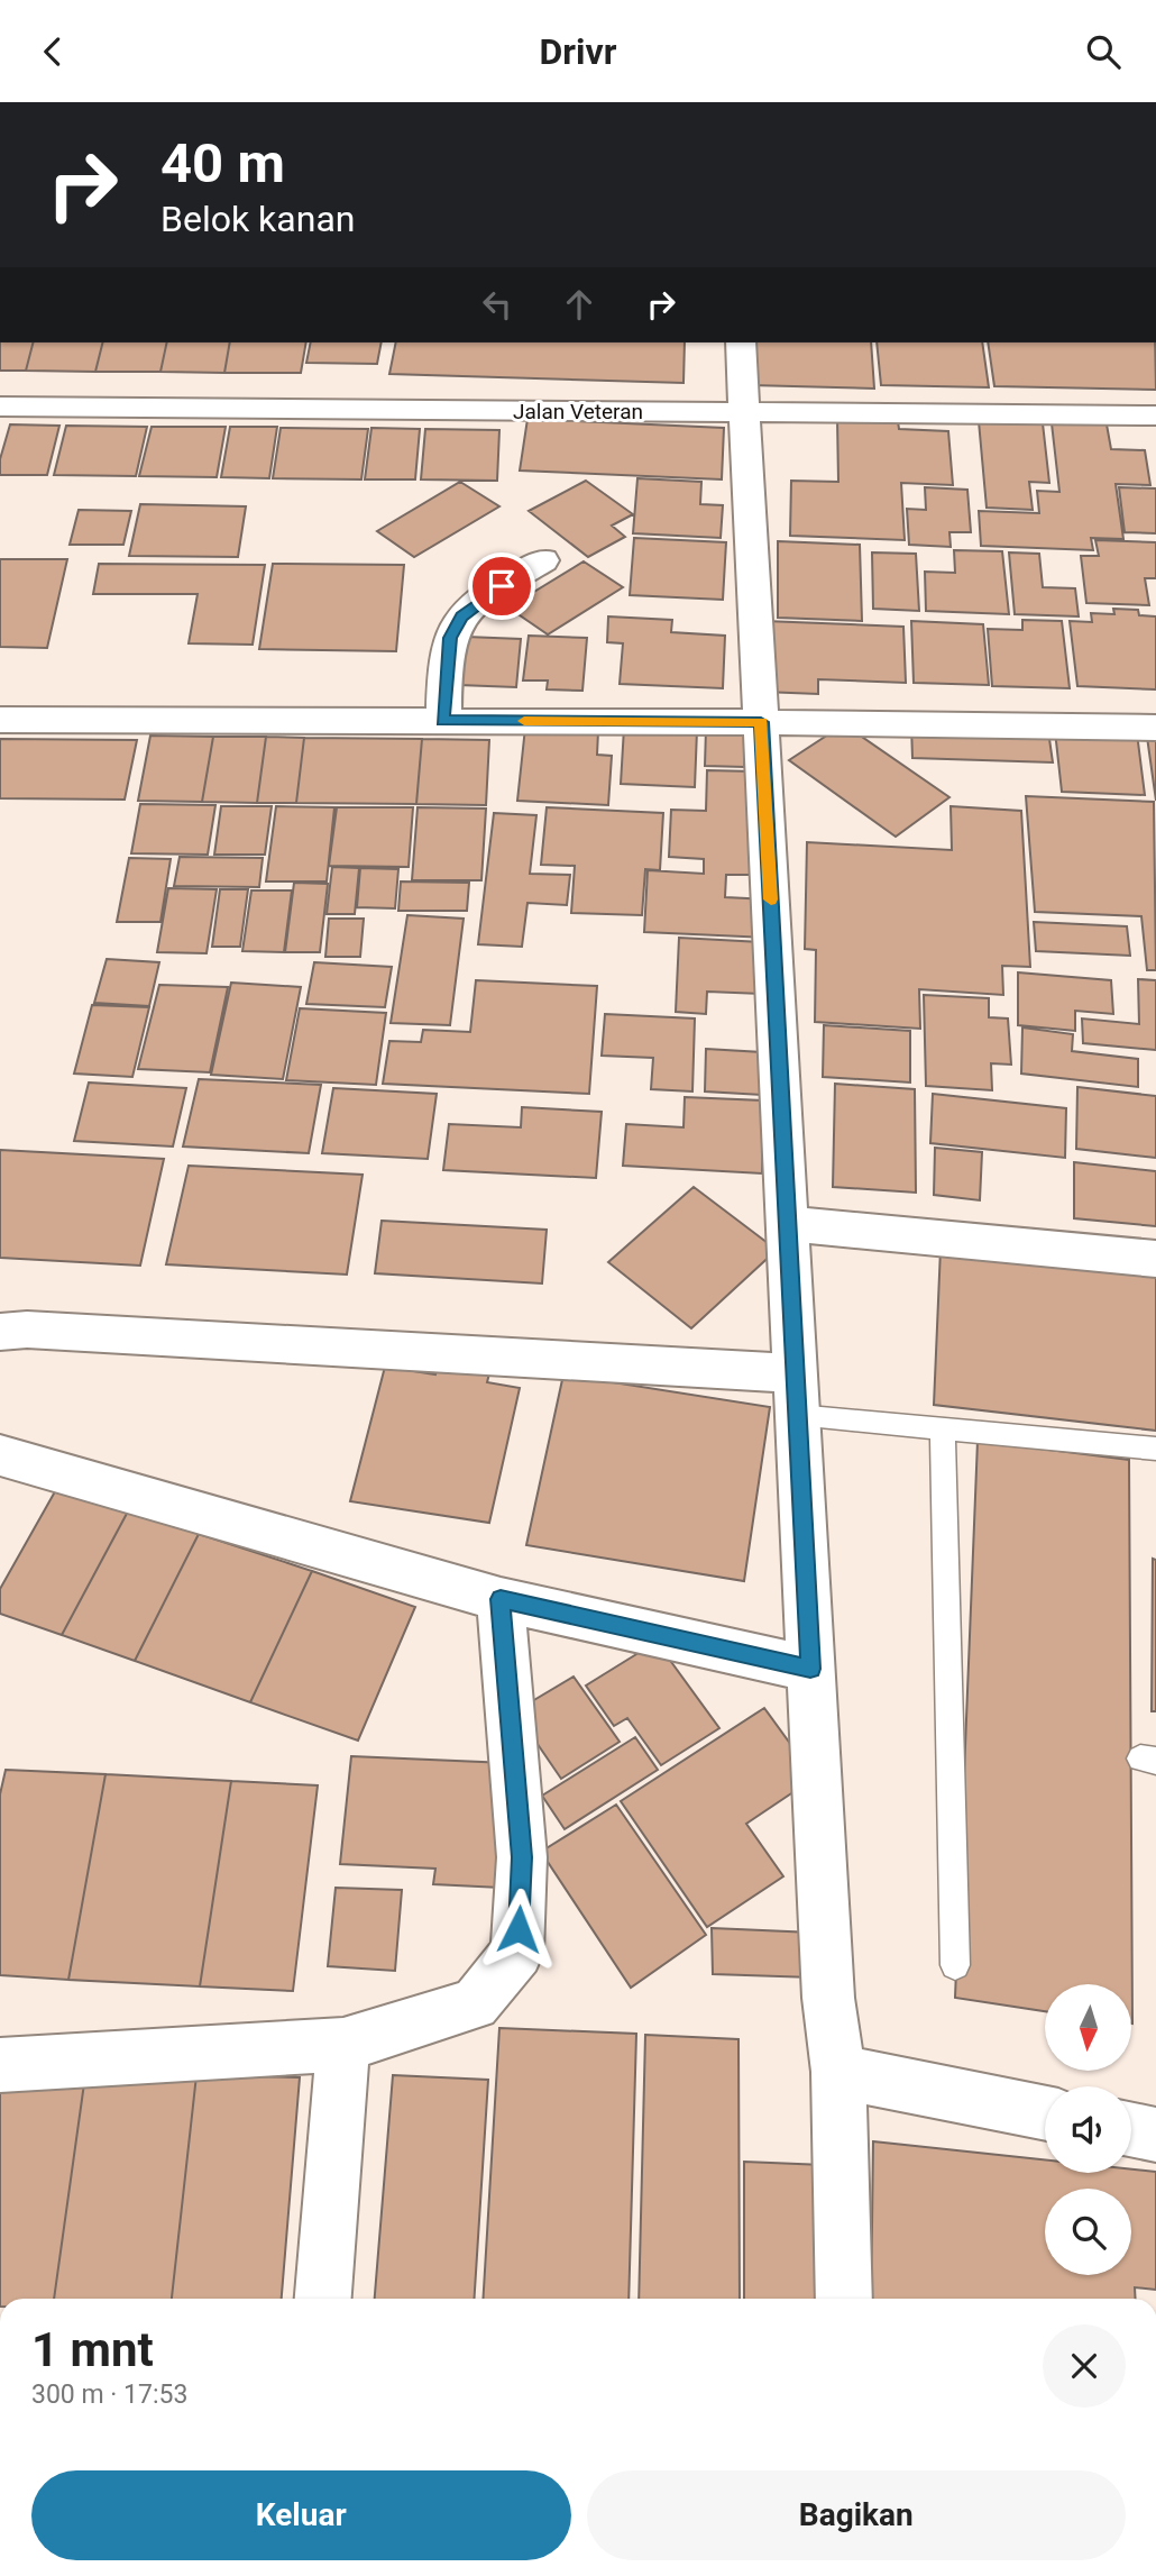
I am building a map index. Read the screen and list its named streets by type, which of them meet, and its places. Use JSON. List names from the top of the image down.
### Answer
{
  "streets": {
    "street": ["Jalan Veteran"]
  },
  "north": "bottom",
  "page": {
    "header": "Drivr",
    "turn": ["40 m", "Belok kanan"],
    "heading": ["1 mnt", "300 m · 17:53"],
    "buttons": ["Keluar", "Bagikan"]
  }
}
